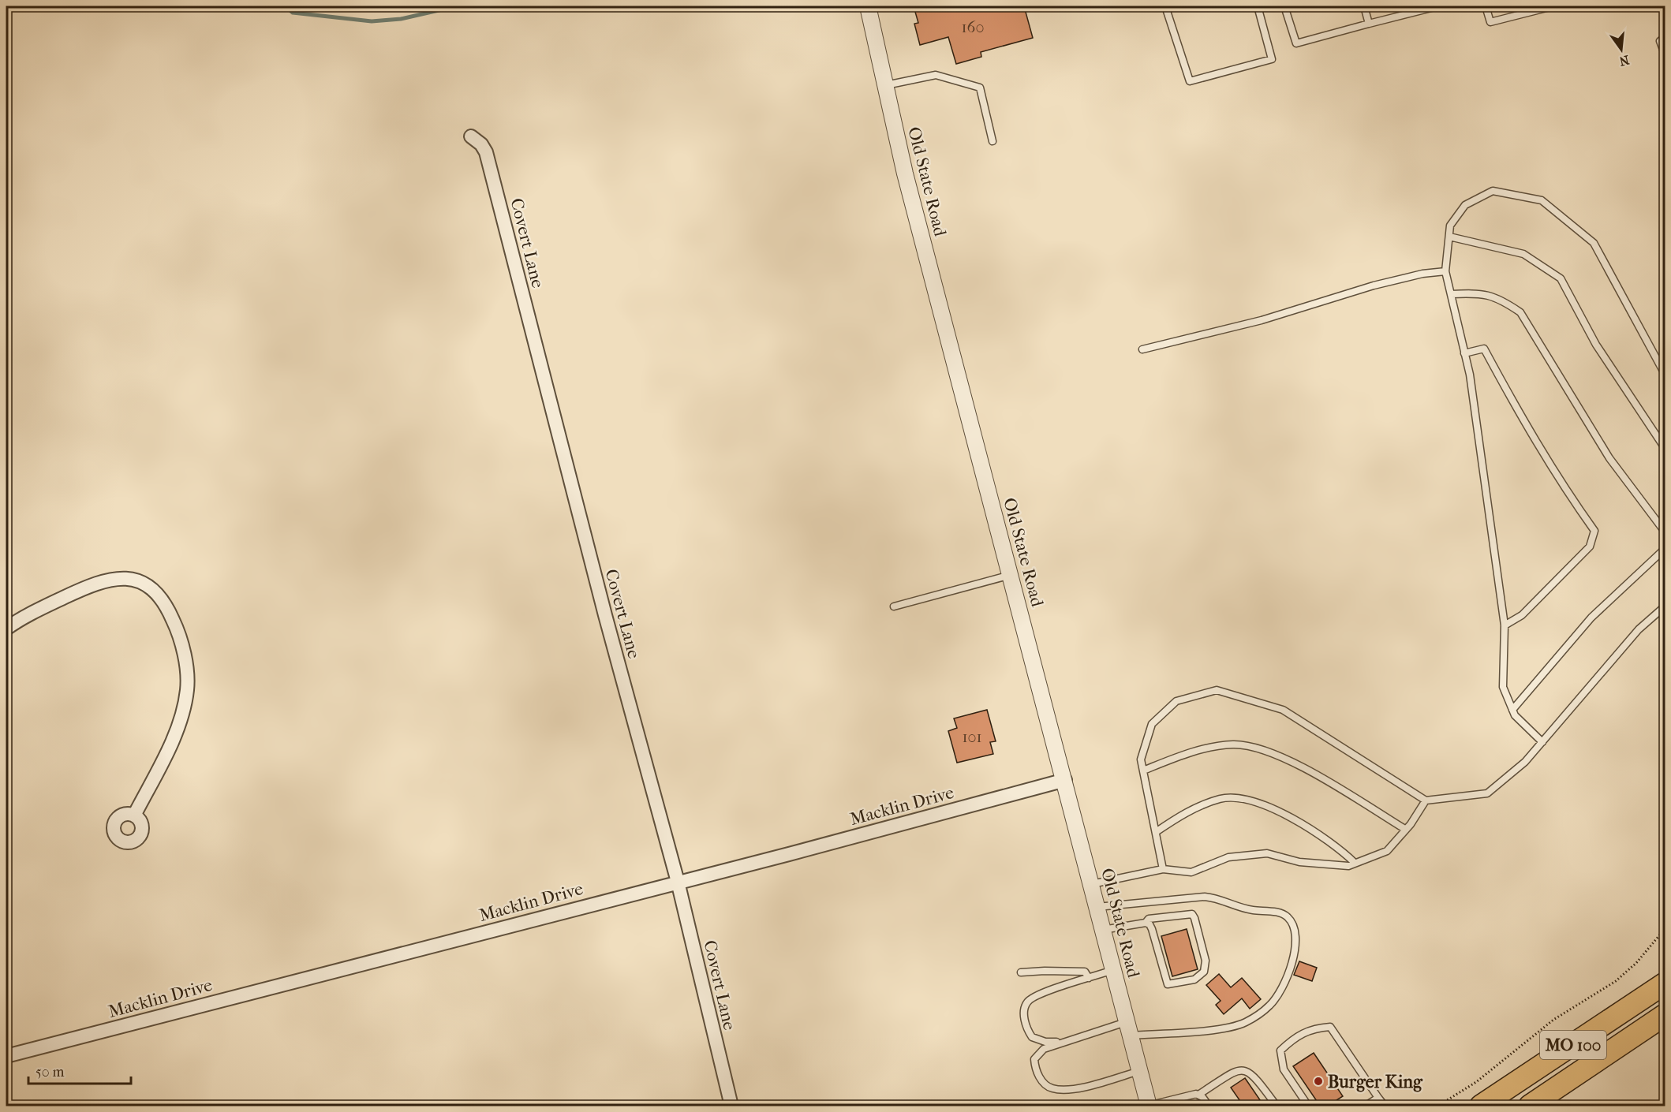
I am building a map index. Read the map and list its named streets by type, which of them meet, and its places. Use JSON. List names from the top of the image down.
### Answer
{
  "streets": {
    "highway": ["MO 100"],
    "street": ["Old State Road", "Covert Lane", "Macklin Drive"]
  },
  "crossings": [
    ["Old State Road", "Macklin Drive"],
    ["Covert Lane", "Macklin Drive"]
  ],
  "places": ["Burger King"],
  "house_numbers": ["160", "101"],
  "scale_bar": "50 m",
  "north": "bottom"
}
